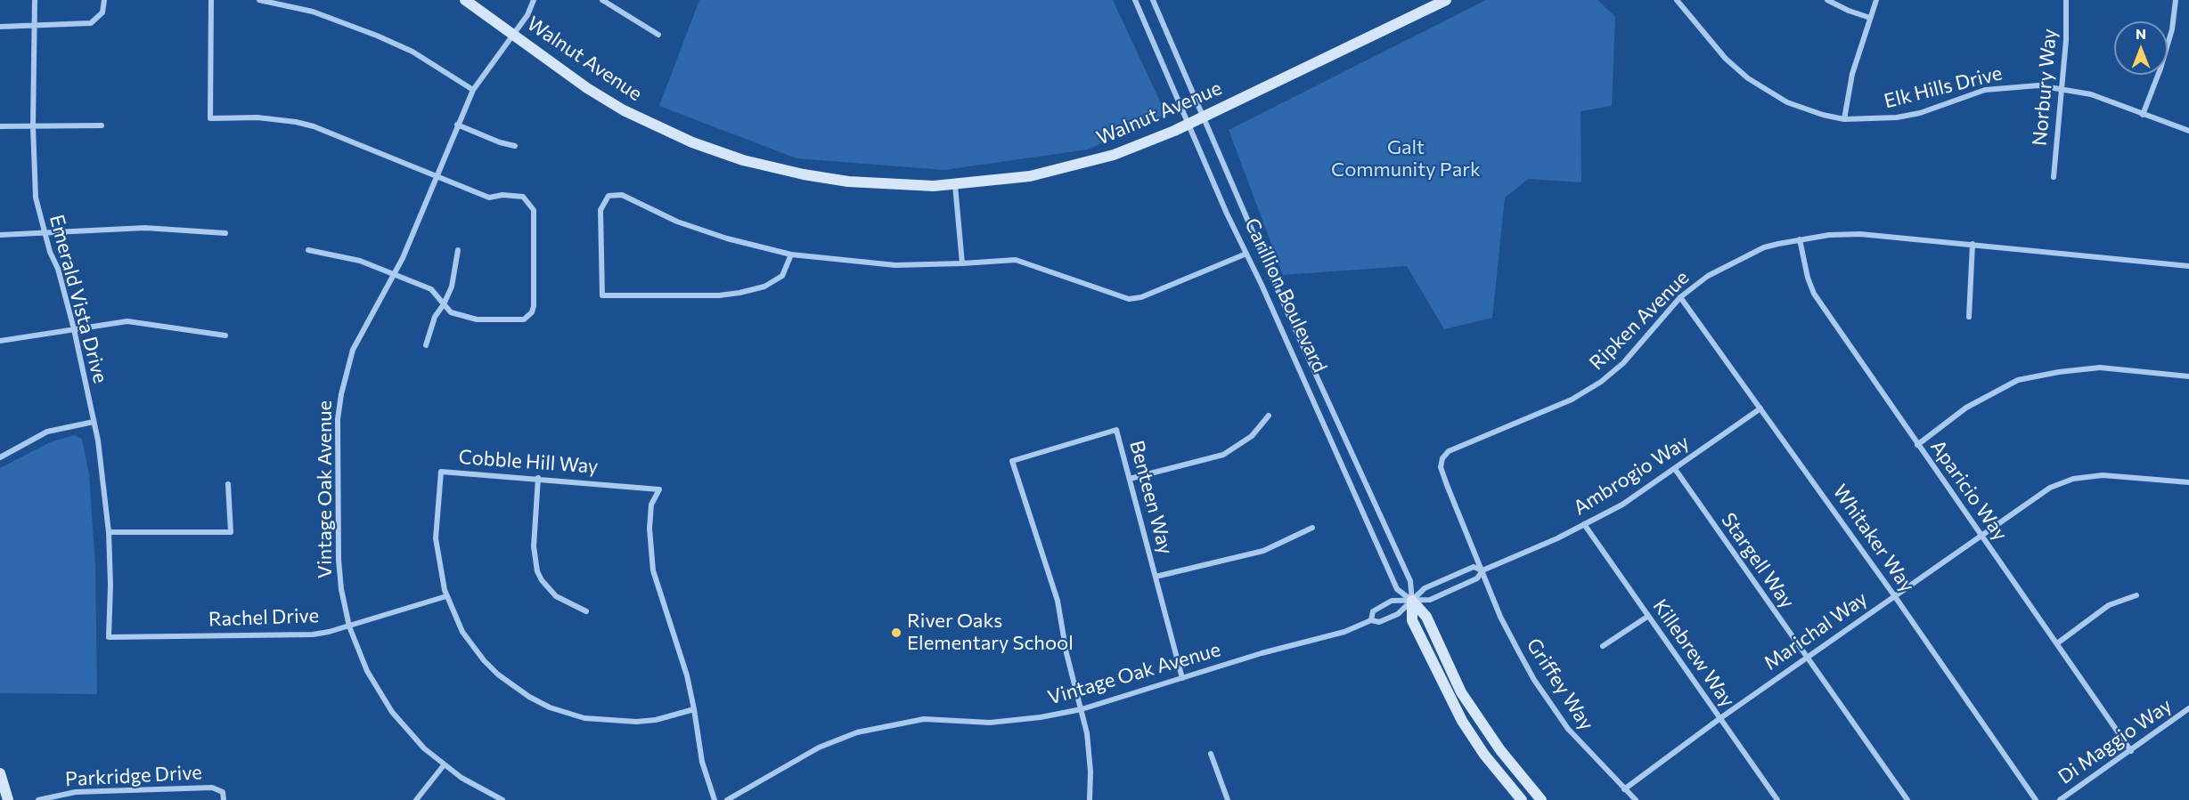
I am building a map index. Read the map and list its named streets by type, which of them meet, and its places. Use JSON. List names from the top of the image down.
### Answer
{
  "streets": {
    "street": [
      "Walnut Avenue",
      "Elk Hills Drive",
      "Norbury Way",
      "Carillion Boulevard",
      "Emerald Vista Drive",
      "Ripken Avenue",
      "Cobble Hill Way",
      "Ambrogio Way",
      "Vintage Oak Avenue",
      "Aparicio Way",
      "Benteen Way",
      "Whitaker Way",
      "Stargell Way",
      "Rachel Drive",
      "Marichal Way",
      "Killebrew Way",
      "Griffey Way",
      "Di Maggio Way",
      "Parkridge Drive"
    ]
  },
  "crossings": [
    ["Walnut Avenue", "Carillion Boulevard"],
    ["Walnut Avenue", "Vintage Oak Avenue"],
    ["Elk Hills Drive", "Norbury Way"],
    ["Carillion Boulevard", "Ambrogio Way"],
    ["Carillion Boulevard", "Vintage Oak Avenue"],
    ["Emerald Vista Drive", "Rachel Drive"],
    ["Ripken Avenue", "Ambrogio Way"],
    ["Ripken Avenue", "Aparicio Way"],
    ["Ripken Avenue", "Whitaker Way"],
    ["Ripken Avenue", "Griffey Way"],
    ["Cobble Hill Way", "Rachel Drive"],
    ["Ambrogio Way", "Vintage Oak Avenue"],
    ["Ambrogio Way", "Whitaker Way"],
    ["Ambrogio Way", "Stargell Way"],
    ["Ambrogio Way", "Killebrew Way"],
    ["Ambrogio Way", "Griffey Way"],
    ["Vintage Oak Avenue", "Benteen Way"],
    ["Vintage Oak Avenue", "Rachel Drive"],
    ["Aparicio Way", "Marichal Way"],
    ["Aparicio Way", "Di Maggio Way"],
    ["Whitaker Way", "Marichal Way"],
    ["Stargell Way", "Marichal Way"],
    ["Marichal Way", "Killebrew Way"],
    ["Marichal Way", "Griffey Way"]
  ],
  "parks": ["Galt Community Park"],
  "places": ["River Oaks Elementary School"],
  "north": "top"
}
